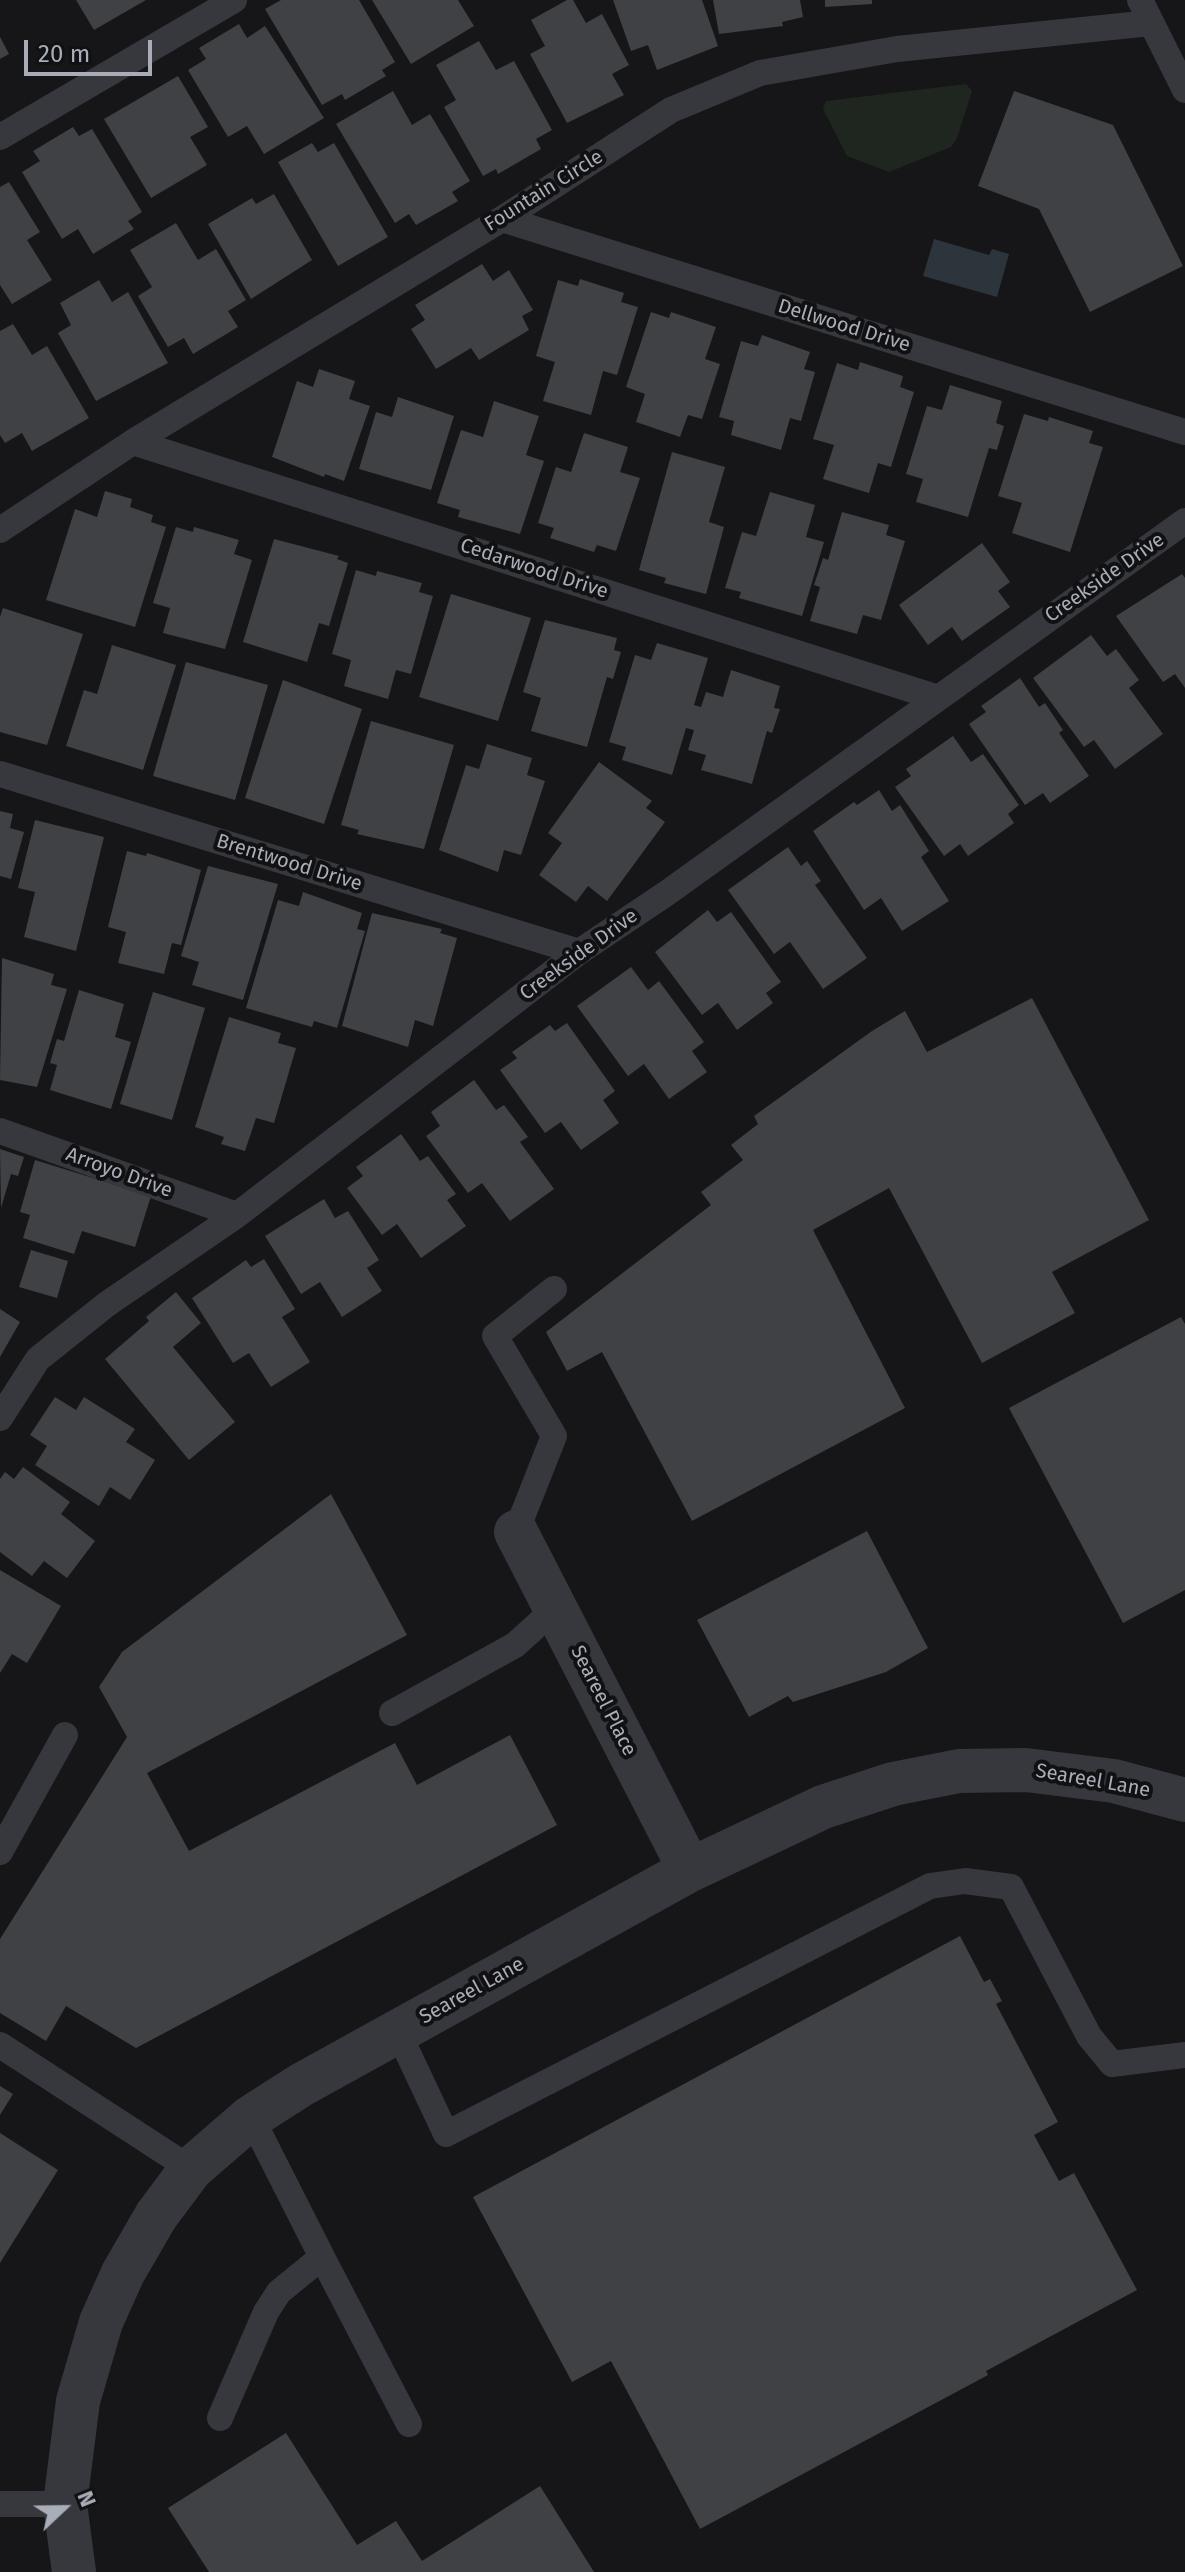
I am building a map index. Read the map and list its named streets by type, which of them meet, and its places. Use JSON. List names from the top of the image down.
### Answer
{
  "streets": {
    "street": ["Seareel Place", "Seareel Lane"],
    "lane": [
      "Fountain Circle",
      "Dellwood Drive",
      "Cedarwood Drive",
      "Creekside Drive",
      "Brentwood Drive",
      "Arroyo Drive"
    ]
  },
  "crossings": [
    ["Fountain Circle", "Dellwood Drive"],
    ["Fountain Circle", "Cedarwood Drive"],
    ["Cedarwood Drive", "Creekside Drive"],
    ["Creekside Drive", "Brentwood Drive"],
    ["Creekside Drive", "Arroyo Drive"],
    ["Seareel Place", "Seareel Lane"]
  ],
  "scale_bar": "20 m",
  "north": "right"
}
